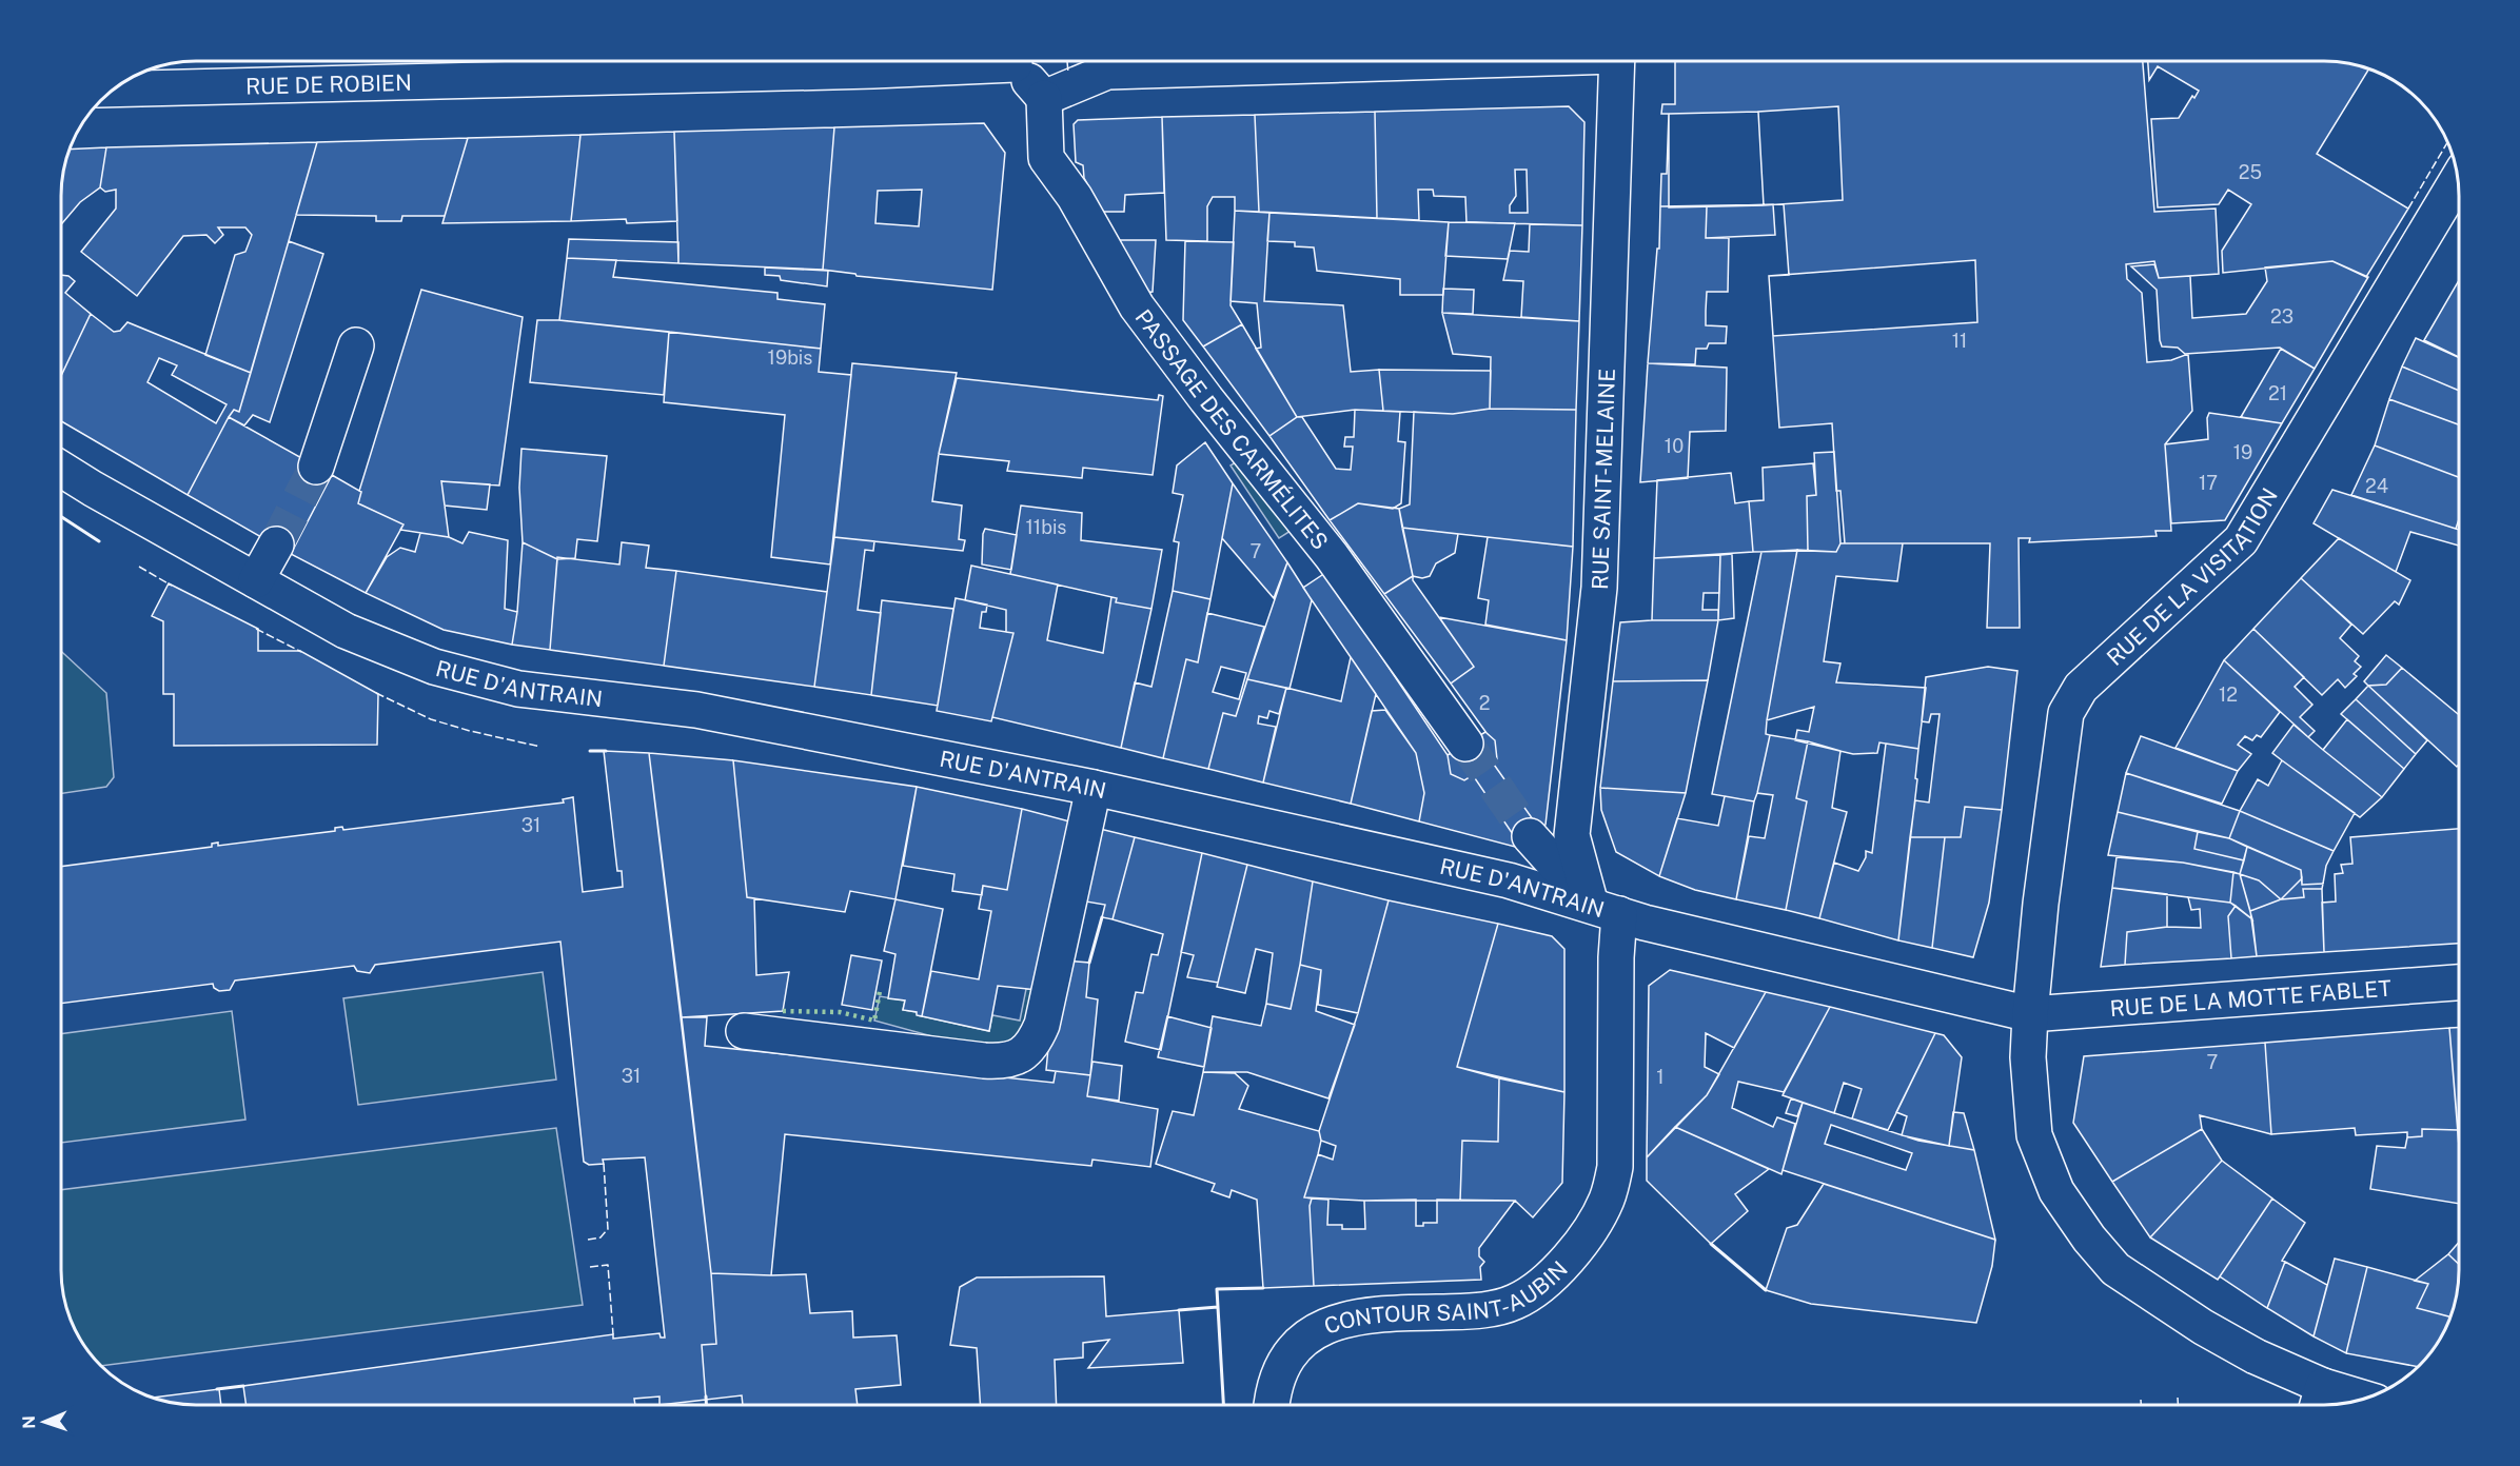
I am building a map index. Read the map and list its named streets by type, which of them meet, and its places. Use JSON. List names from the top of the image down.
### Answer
{
  "streets": {
    "street": [
      "RUE DE ROBIEN",
      "PASSAGE DES CARMÉLITES",
      "RUE SAINT-MELAINE",
      "RUE DE LA VISITATION",
      "RUE D'ANTRAIN",
      "RUE DE LA MOTTE FABLET",
      "CONTOUR SAINT-AUBIN"
    ]
  },
  "crossings": [
    ["RUE SAINT-MELAINE", "RUE D'ANTRAIN"],
    ["RUE SAINT-MELAINE", "CONTOUR SAINT-AUBIN"],
    ["RUE DE LA VISITATION", "RUE D'ANTRAIN"],
    ["RUE DE LA VISITATION", "RUE DE LA MOTTE FABLET"],
    ["RUE D'ANTRAIN", "RUE DE LA MOTTE FABLET"]
  ],
  "house_numbers": [
    "25",
    "23",
    "11",
    "19bis",
    "21",
    "10",
    "19",
    "17",
    "24",
    "11bis",
    "7",
    "12",
    "2",
    "31",
    "7",
    "31",
    "1"
  ],
  "north": "left"
}
